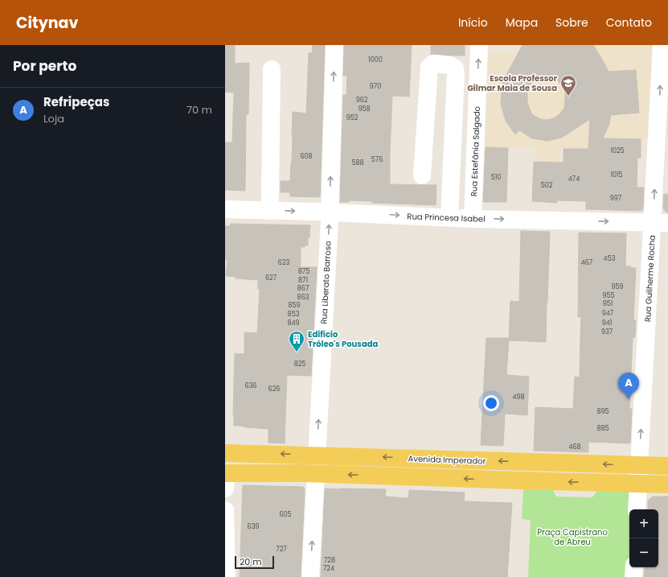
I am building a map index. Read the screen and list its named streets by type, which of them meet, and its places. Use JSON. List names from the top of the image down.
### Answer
{
  "streets": {
    "main road": ["Avenida Imperador"],
    "street": [
      "Rua Estefânia Salgado",
      "Rua Princesa Isabel",
      "Rua Guilherme Rocha",
      "Rua Liberato Barroso"
    ]
  },
  "crossings": [
    ["Rua Estefânia Salgado", "Rua Princesa Isabel"],
    ["Rua Princesa Isabel", "Rua Guilherme Rocha"],
    ["Rua Princesa Isabel", "Rua Liberato Barroso"],
    ["Rua Guilherme Rocha", "Avenida Imperador"],
    ["Rua Liberato Barroso", "Avenida Imperador"]
  ],
  "one_way": ["Rua Estefânia Salgado", "Rua Princesa Isabel", "Rua Guilherme Rocha"],
  "parks": ["Praça Capistrano de Abreu"],
  "places": {
    "school or university": ["Escola Professor Gilmar Maia de Sousa"],
    "building": ["Edifício Tróleo's Pousada"]
  },
  "house_numbers": [
    "1000",
    "970",
    "962",
    "958",
    "952",
    "1025",
    "608",
    "576",
    "588",
    "1015",
    "510",
    "474",
    "502",
    "997",
    "453",
    "623",
    "467",
    "875",
    "627",
    "871",
    "959",
    "867",
    "955",
    "863",
    "951",
    "859",
    "947",
    "853",
    "849",
    "941",
    "937",
    "825",
    "636",
    "626",
    "498",
    "895",
    "885",
    "468",
    "605",
    "639",
    "727",
    "728",
    "724"
  ],
  "scale_bar": "20 m",
  "page": {
    "header": "Citynav",
    "nav": [
      "Início",
      "Mapa",
      "Sobre",
      "Contato"
    ],
    "heading": "Por perto",
    "list": [
      {
        "mark": "A",
        "name": "Refripeças",
        "note": "Loja",
        "value": "70 m"
      }
    ],
    "pins": "A",
    "map_buttons": ["+", "−"],
    "scale": "20 m"
  }
}
